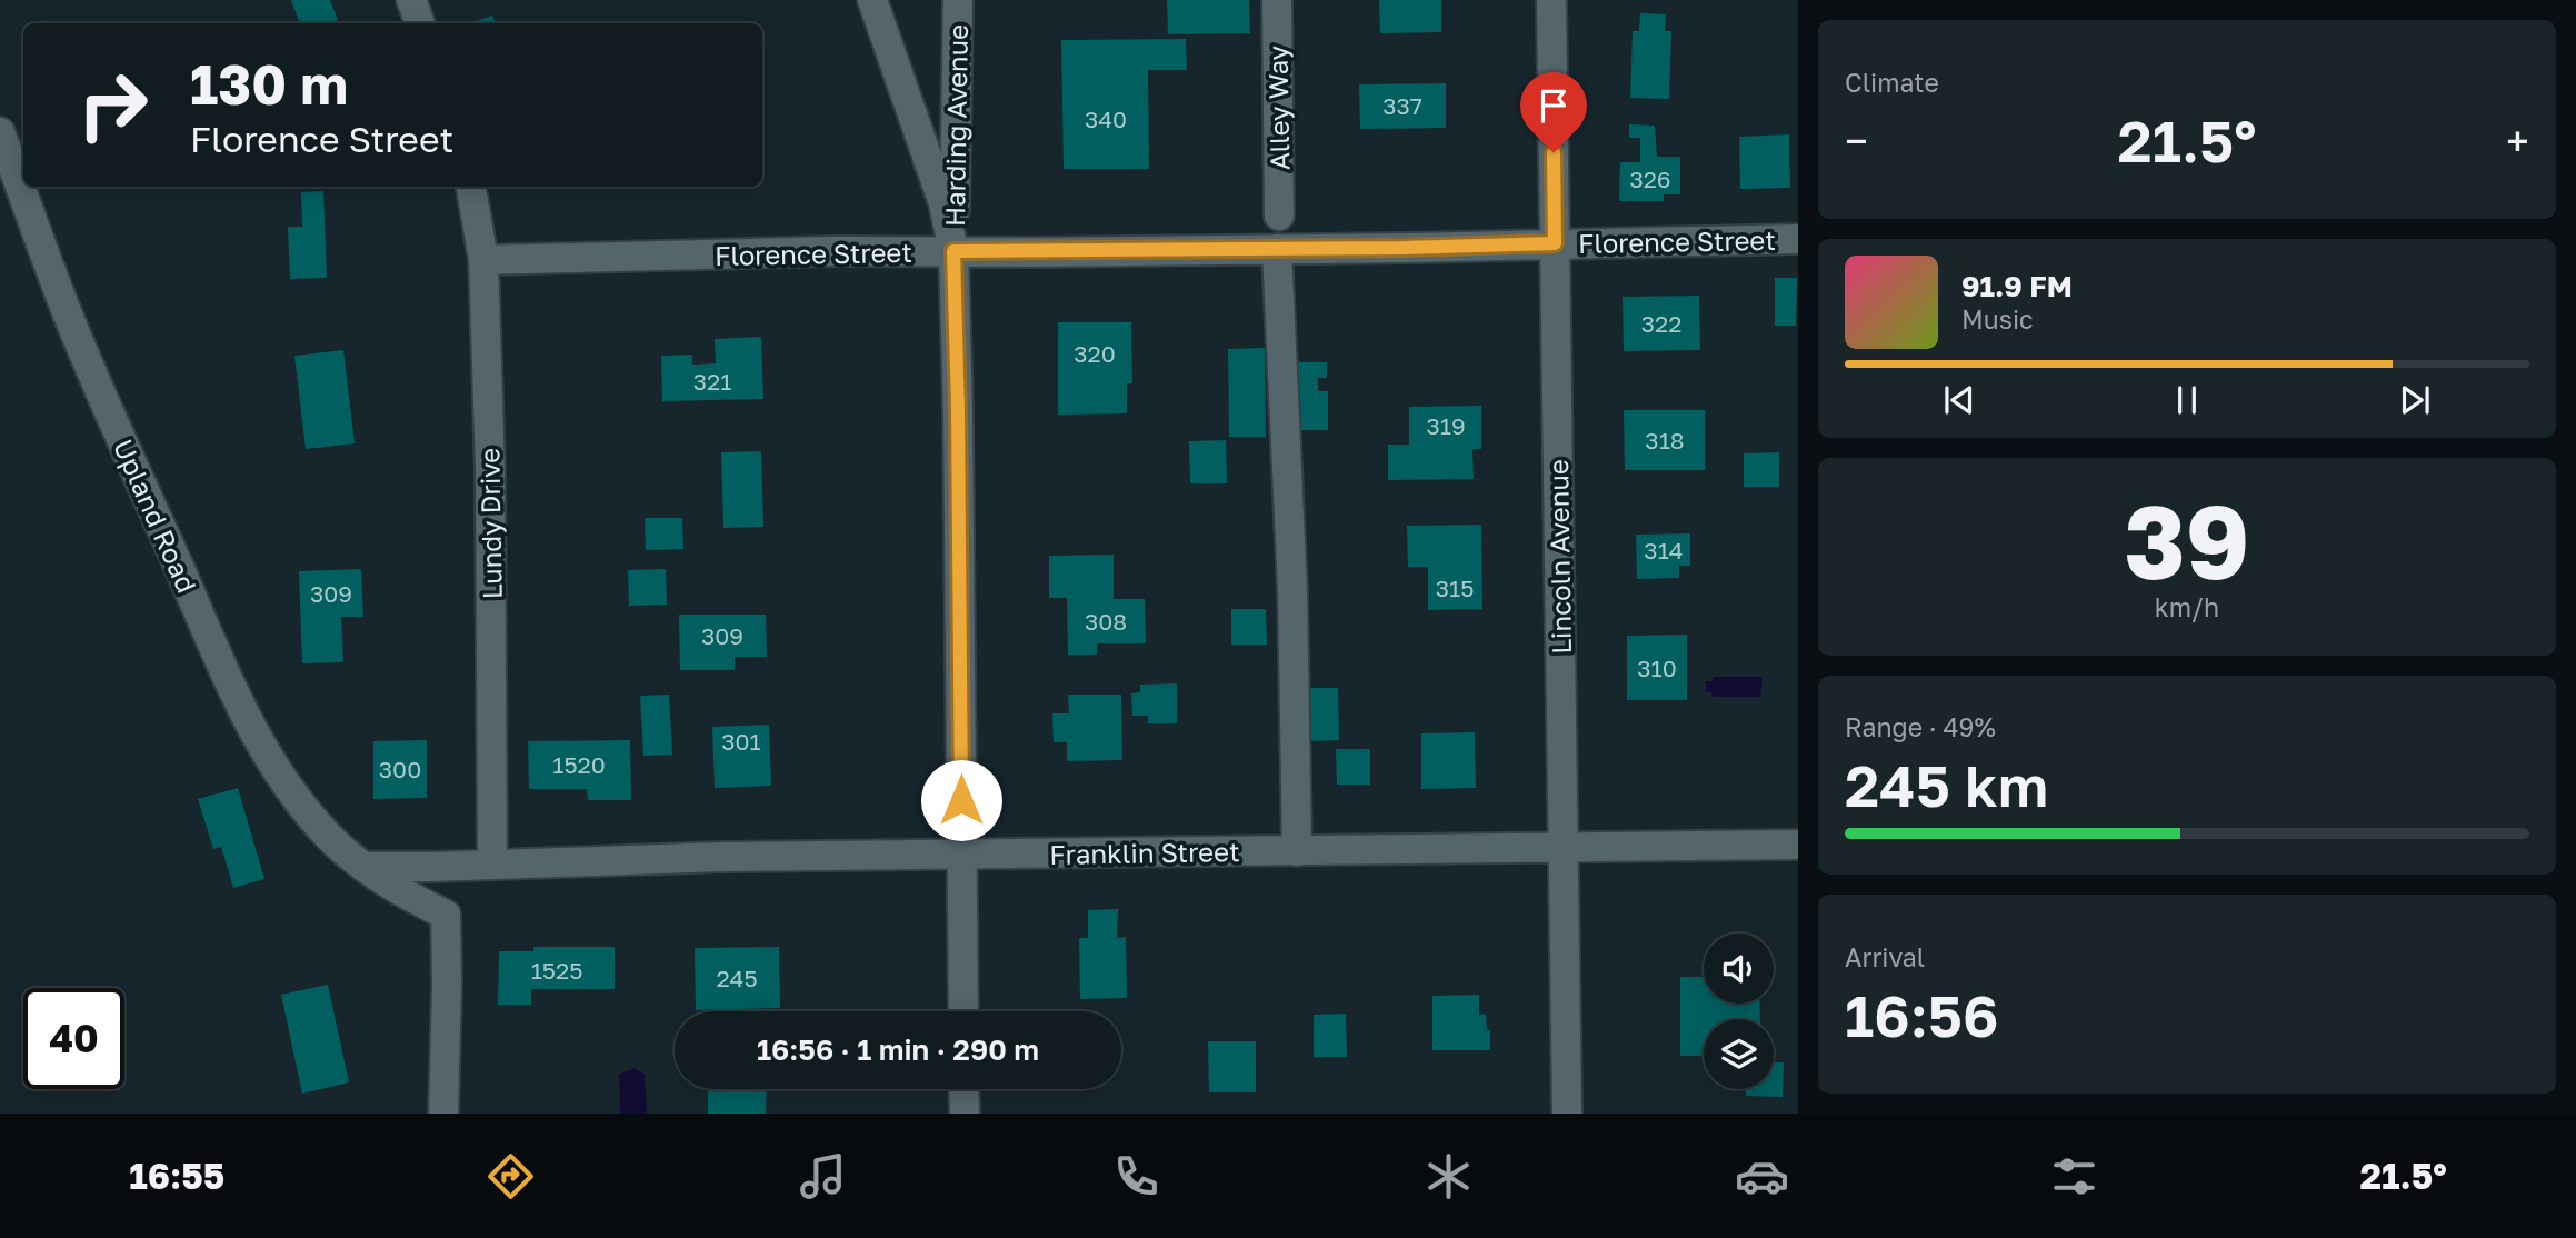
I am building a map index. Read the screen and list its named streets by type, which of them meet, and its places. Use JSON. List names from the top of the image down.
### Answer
{
  "streets": {
    "street": [
      "Alley Way",
      "Harding Avenue",
      "Florence Street",
      "Upland Road",
      "Lundy Drive",
      "Lincoln Avenue",
      "Franklin Street"
    ]
  },
  "crossings": [
    ["Harding Avenue", "Florence Street"],
    ["Florence Street", "Lundy Drive"],
    ["Florence Street", "Lincoln Avenue"],
    ["Lundy Drive", "Franklin Street"],
    ["Lincoln Avenue", "Franklin Street"]
  ],
  "house_numbers": [
    "337",
    "340",
    "326",
    "322",
    "320",
    "321",
    "319",
    "318",
    "314",
    "315",
    "309",
    "308",
    "309",
    "310",
    "301",
    "1520",
    "300",
    "1525",
    "245"
  ],
  "page": {
    "tile": [
      "Climate",
      ["39", "km/h"],
      ["Range · 49%", "245 km"],
      ["Arrival", "16:56"]
    ],
    "turn": ["130 m", "Florence Street"],
    "heat": ["−", "21.5°", "+"],
    "song": ["91.9 FM", "Music"],
    "limit": "40",
    "trip": "16:56 · 1 min · 290 m",
    "tabs": ["16:55", "21.5°"]
  }
}
